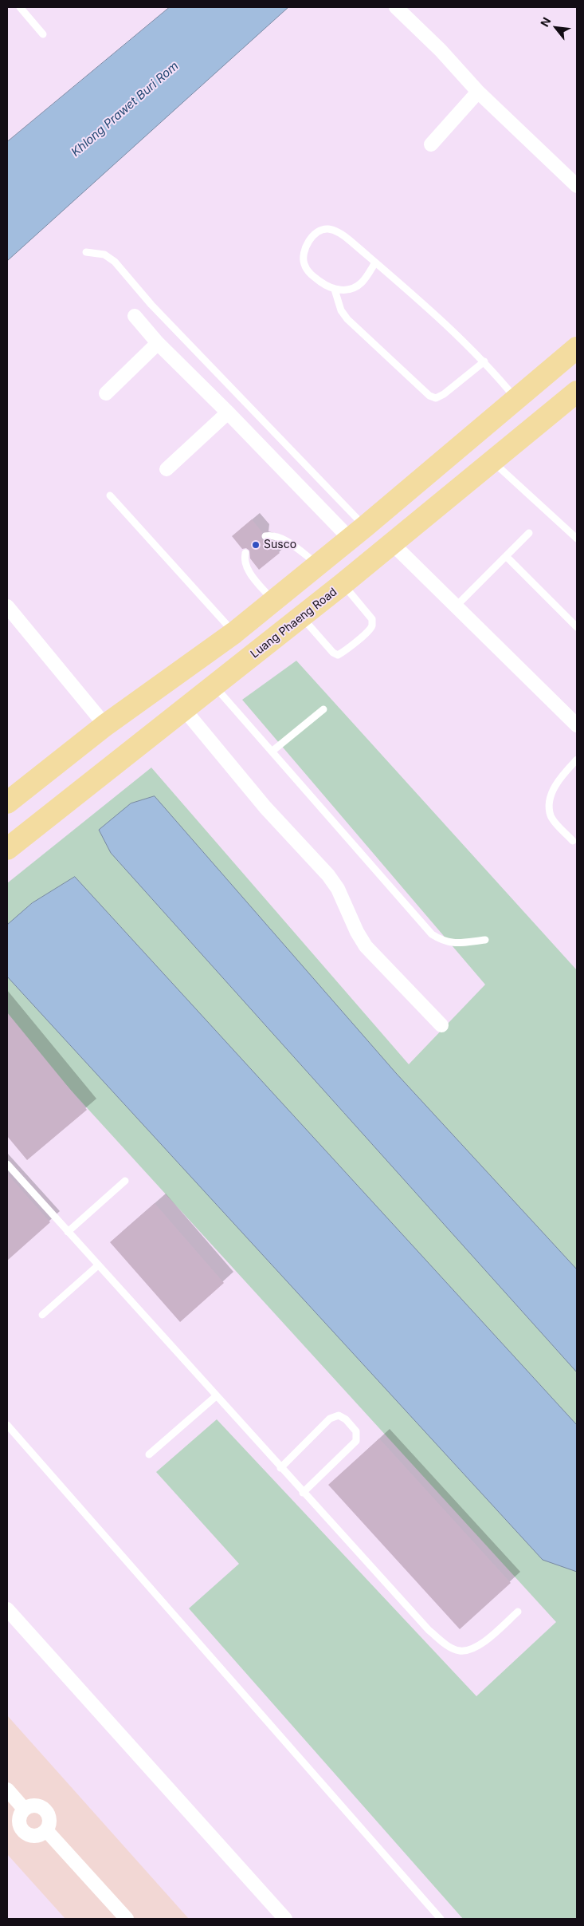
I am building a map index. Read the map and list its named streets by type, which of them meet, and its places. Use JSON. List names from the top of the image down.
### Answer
{
  "streets": {
    "main road": ["Luang Phaeng Road"]
  },
  "water": ["Khlong Prawet Buri Rom"],
  "places": ["Susco"],
  "north": "top left"
}
